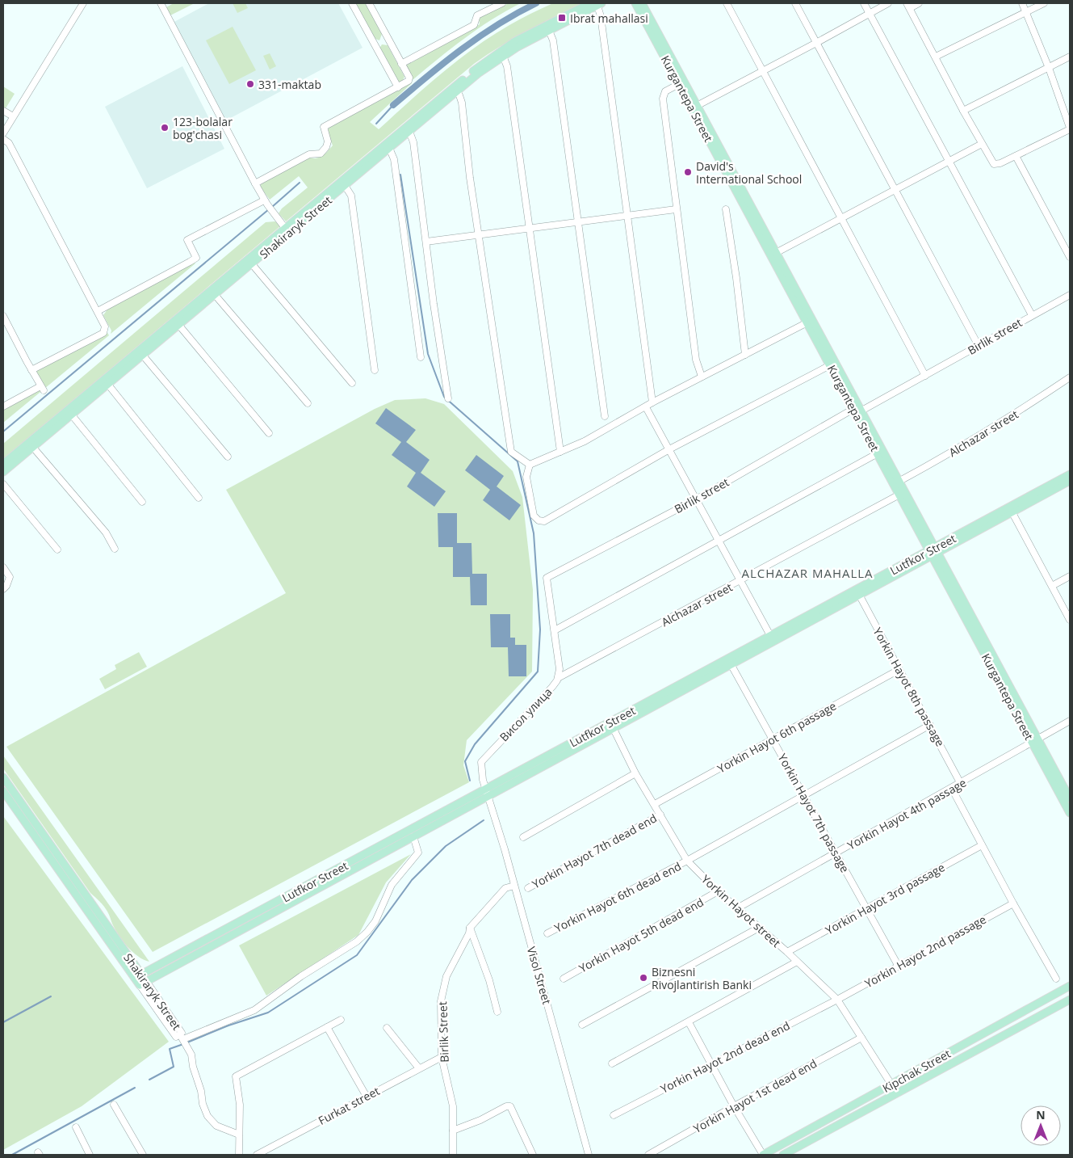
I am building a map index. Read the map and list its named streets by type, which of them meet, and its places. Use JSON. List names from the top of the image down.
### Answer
{
  "streets": {
    "main road": [
      "Kurgantepa Street",
      "Shakiraryk Street",
      "Lutfkor Street",
      "Kipchak Street"
    ],
    "street": [
      "Birlik street",
      "Alchazar street",
      "Yorkin Hayot 8th passage",
      "Висол улица",
      "Yorkin Hayot 6th passage",
      "Yorkin Hayot 7th passage",
      "Yorkin Hayot 4th passage",
      "Yorkin Hayot 7th dead end",
      "Yorkin Hayot 6th dead end",
      "Yorkin Hayot 3rd passage",
      "Yorkin Hayot street",
      "Yorkin Hayot 5th dead end",
      "Yorkin Hayot 2nd passage",
      "Visol Street",
      "Birlik Street",
      "Yorkin Hayot 2nd dead end",
      "Yorkin Hayot 1st dead end",
      "Furkat street"
    ]
  },
  "crossings": [
    ["Kurgantepa Street", "Birlik street"],
    ["Kurgantepa Street", "Alchazar street"],
    ["Kurgantepa Street", "Lutfkor Street"],
    ["Kurgantepa Street", "Yorkin Hayot 4th passage"],
    ["Shakiraryk Street", "Lutfkor Street"],
    ["Birlik street", "Висол улица"],
    ["Alchazar street", "Висол улица"],
    ["Lutfkor Street", "Yorkin Hayot 8th passage"],
    ["Lutfkor Street", "Висол улица"],
    ["Lutfkor Street", "Yorkin Hayot 7th passage"],
    ["Lutfkor Street", "Yorkin Hayot street"],
    ["Lutfkor Street", "Visol Street"],
    ["Yorkin Hayot 8th passage", "Yorkin Hayot 6th passage"],
    ["Yorkin Hayot 8th passage", "Yorkin Hayot 4th passage"],
    ["Yorkin Hayot 8th passage", "Yorkin Hayot 6th dead end"],
    ["Висол улица", "Visol Street"],
    ["Yorkin Hayot 6th passage", "Yorkin Hayot 7th passage"],
    ["Yorkin Hayot 6th passage", "Yorkin Hayot street"],
    ["Yorkin Hayot 7th passage", "Yorkin Hayot 4th passage"],
    ["Yorkin Hayot 7th passage", "Yorkin Hayot 6th dead end"],
    ["Yorkin Hayot 7th passage", "Yorkin Hayot 3rd passage"],
    ["Yorkin Hayot 7th passage", "Yorkin Hayot 2nd passage"],
    ["Yorkin Hayot 4th passage", "Yorkin Hayot street"],
    ["Yorkin Hayot 7th dead end", "Yorkin Hayot street"],
    ["Yorkin Hayot 6th dead end", "Yorkin Hayot street"],
    ["Yorkin Hayot 3rd passage", "Yorkin Hayot street"],
    ["Yorkin Hayot street", "Yorkin Hayot 5th dead end"],
    ["Yorkin Hayot street", "Yorkin Hayot 2nd passage"],
    ["Yorkin Hayot street", "Yorkin Hayot 2nd dead end"],
    ["Yorkin Hayot street", "Kipchak Street"],
    ["Yorkin Hayot street", "Yorkin Hayot 1st dead end"],
    ["Yorkin Hayot 2nd passage", "Yorkin Hayot 2nd dead end"],
    ["Visol Street", "Birlik Street"],
    ["Birlik Street", "Furkat street"]
  ],
  "districts": ["ALCHAZAR MAHALLA"],
  "places": {
    "transit": ["Ibrat mahallasi"],
    "other": [
      "331-maktab",
      "123-bolalar bog'chasi",
      "David's International School",
      "Biznesni Rivojlantirish Banki"
    ]
  },
  "north": "top"
}
